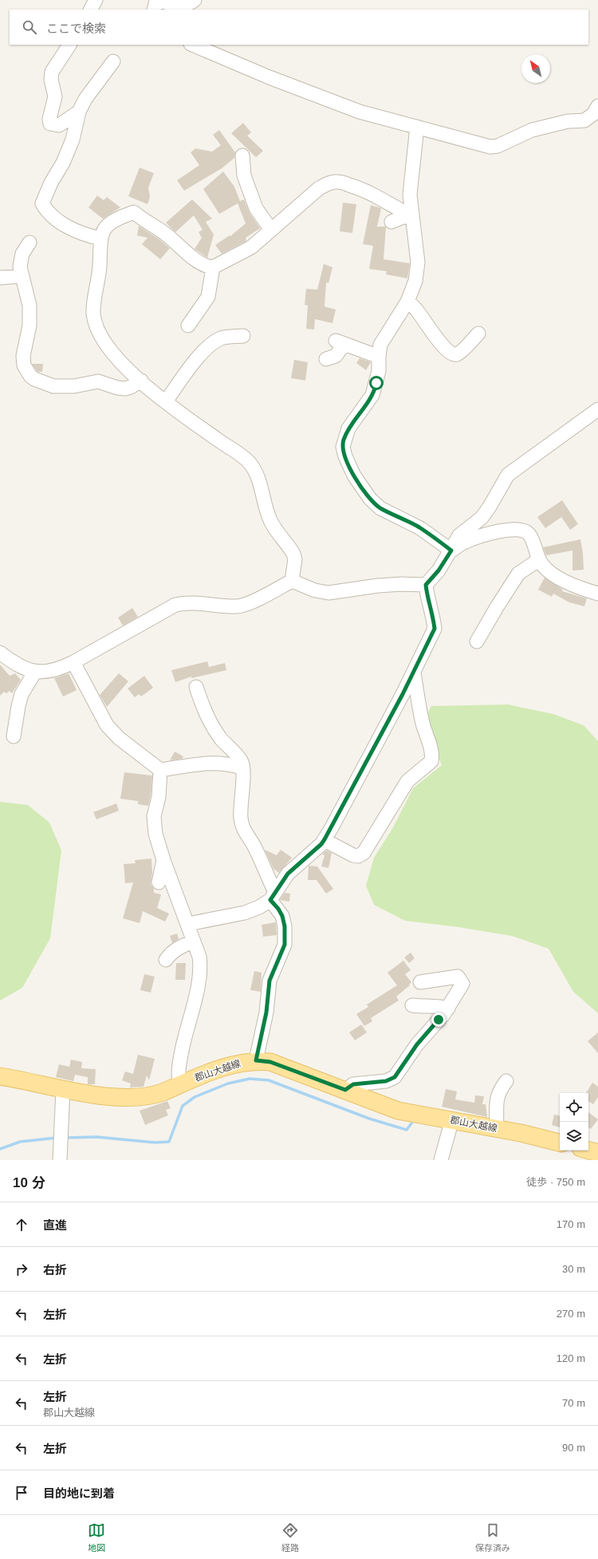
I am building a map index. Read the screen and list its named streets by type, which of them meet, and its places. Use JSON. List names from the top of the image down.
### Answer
{
  "streets": {
    "main road": ["郡山大越線"]
  },
  "north": "top left",
  "page": {
    "search": "ここで検索",
    "heading": ["10 分", "徒歩 · 750 m"],
    "list": [
      ["直進", "170 m"],
      ["右折", "30 m"],
      ["左折", "270 m"],
      ["左折", "120 m"],
      ["左折", "郡山大越線", "70 m"],
      ["左折", "90 m"],
      "目的地に到着"
    ],
    "nav": ["地図", "経路", "保存済み"]
  }
}
